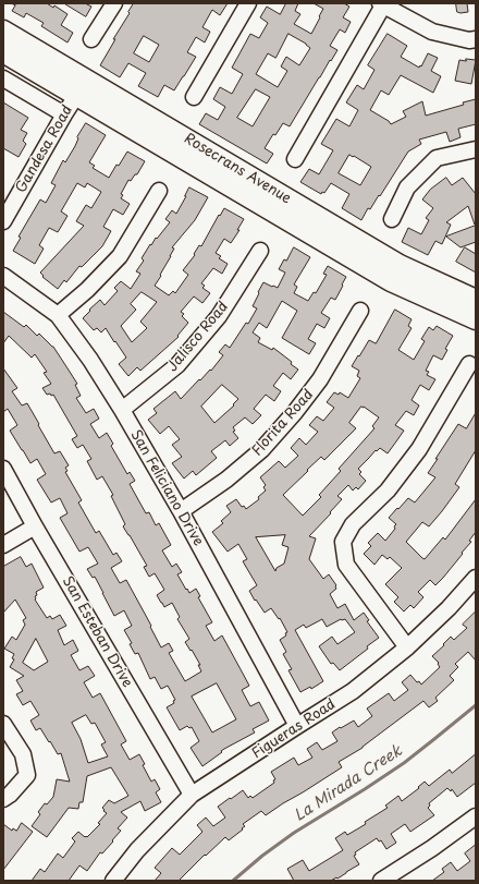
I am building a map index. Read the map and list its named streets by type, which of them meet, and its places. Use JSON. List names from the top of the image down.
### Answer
{
  "streets": {
    "main road": ["Rosecrans Avenue"],
    "street": [
      "Gandesa Road",
      "Jalisco Road",
      "Florita Road",
      "San Feliciano Drive",
      "San Esteban Drive",
      "Figueras Road"
    ]
  },
  "crossings": [
    ["Gandesa Road", "Rosecrans Avenue"],
    ["Jalisco Road", "San Feliciano Drive"],
    ["Florita Road", "San Feliciano Drive"],
    ["San Feliciano Drive", "Figueras Road"],
    ["San Esteban Drive", "Figueras Road"]
  ],
  "water": ["La Mirada Creek"]
}
